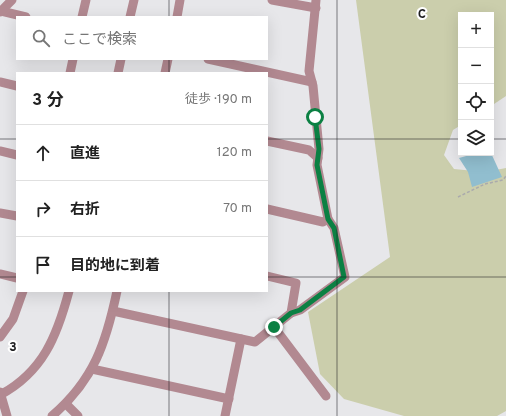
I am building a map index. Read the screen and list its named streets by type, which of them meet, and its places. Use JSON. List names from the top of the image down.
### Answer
{
  "page": {
    "map_buttons": ["+", "−"],
    "search": "ここで検索",
    "heading": ["3 分", "徒歩 · 190 m"],
    "list": [
      ["直進", "120 m"],
      ["右折", "70 m"],
      "目的地に到着"
    ]
  },
  "grid": {
    "columns": ["C"],
    "rows": ["3"]
  }
}
